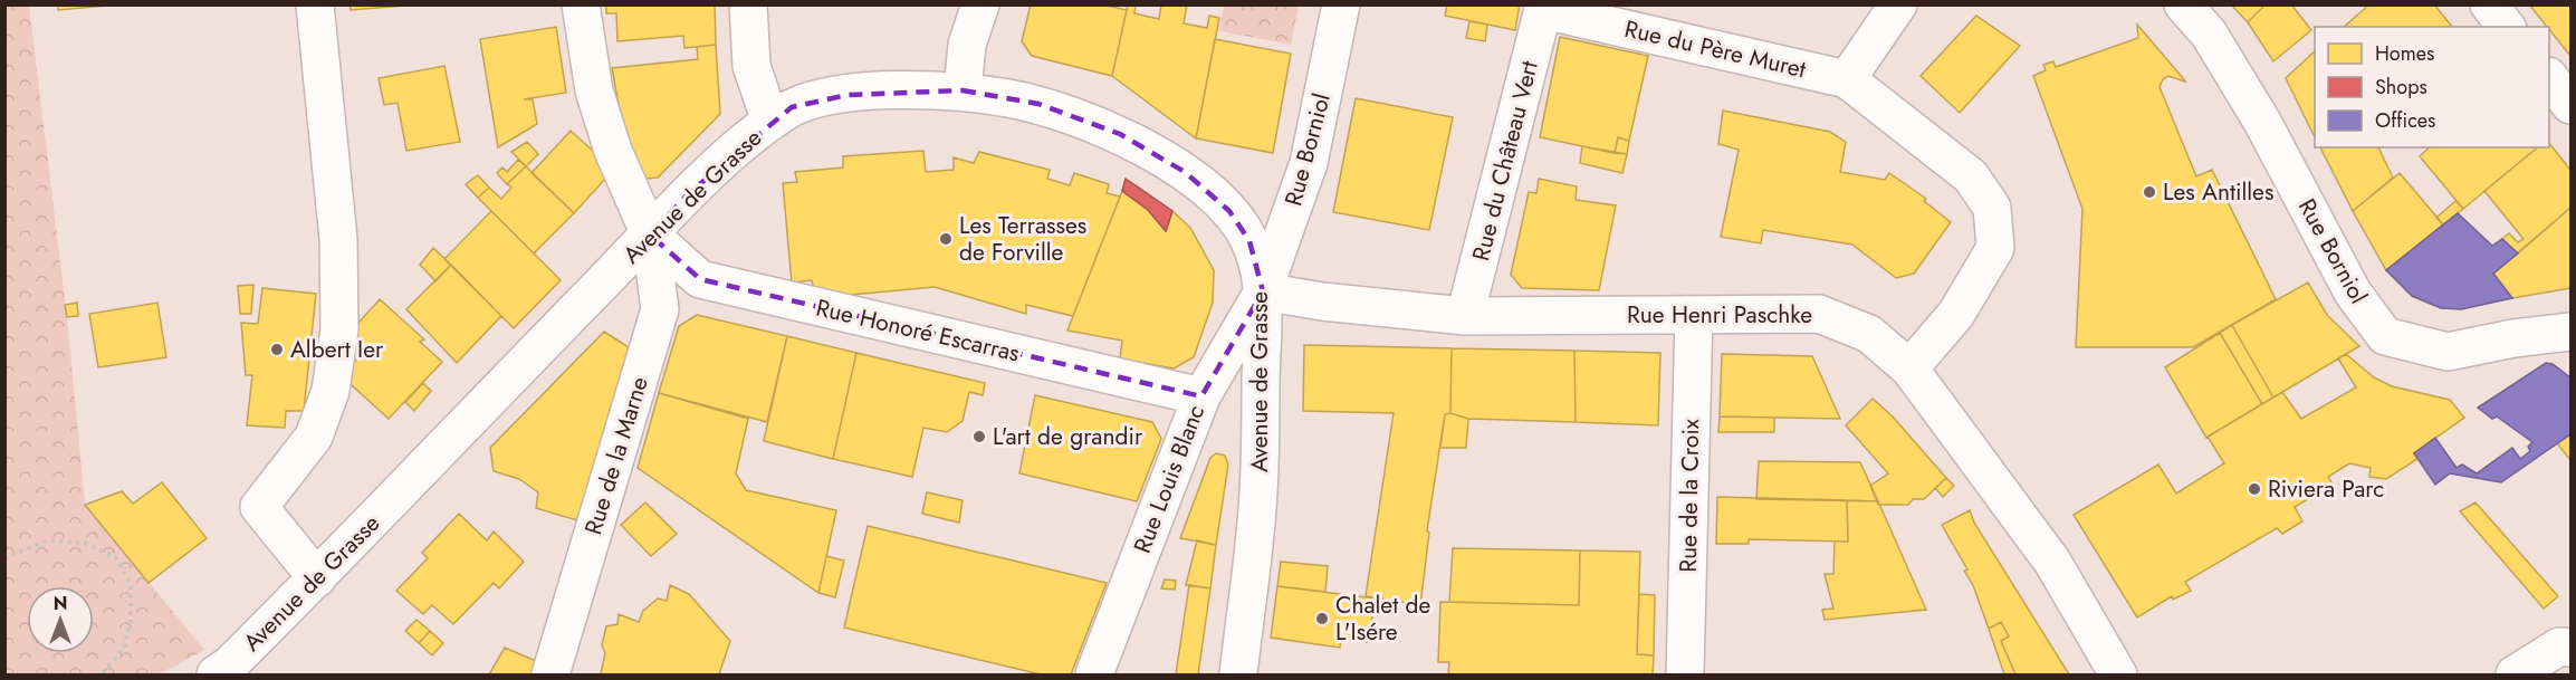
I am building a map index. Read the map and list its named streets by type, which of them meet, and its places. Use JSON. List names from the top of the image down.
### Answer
{
  "streets": {
    "street": [
      "Rue du Père Muret",
      "Rue Borniol",
      "Rue du Château Vert",
      "Avenue de Grasse",
      "Rue Henri Paschke",
      "Rue Honoré Escarras",
      "Rue de la Marne",
      "Rue Louis Blanc",
      "Rue de la Croix"
    ]
  },
  "crossings": [
    ["Rue du Père Muret", "Rue du Château Vert"],
    ["Rue Borniol", "Avenue de Grasse"],
    ["Rue Borniol", "Rue Henri Paschke"],
    ["Rue Borniol", "Rue Louis Blanc"],
    ["Rue du Château Vert", "Rue Henri Paschke"],
    ["Avenue de Grasse", "Rue Henri Paschke"],
    ["Avenue de Grasse", "Rue Honoré Escarras"],
    ["Avenue de Grasse", "Rue de la Marne"],
    ["Avenue de Grasse", "Rue Louis Blanc"],
    ["Rue Henri Paschke", "Rue Louis Blanc"],
    ["Rue Henri Paschke", "Rue de la Croix"],
    ["Rue Honoré Escarras", "Rue de la Marne"],
    ["Rue Honoré Escarras", "Rue Louis Blanc"]
  ],
  "places": [
    "Les Antilles",
    "Les Terrasses de Forville",
    "Albert Ier",
    "L'art de grandir",
    "Riviera Parc",
    "Chalet de L'Isére"
  ],
  "legend": ["Homes", "Shops", "Offices"],
  "north": "top"
}
